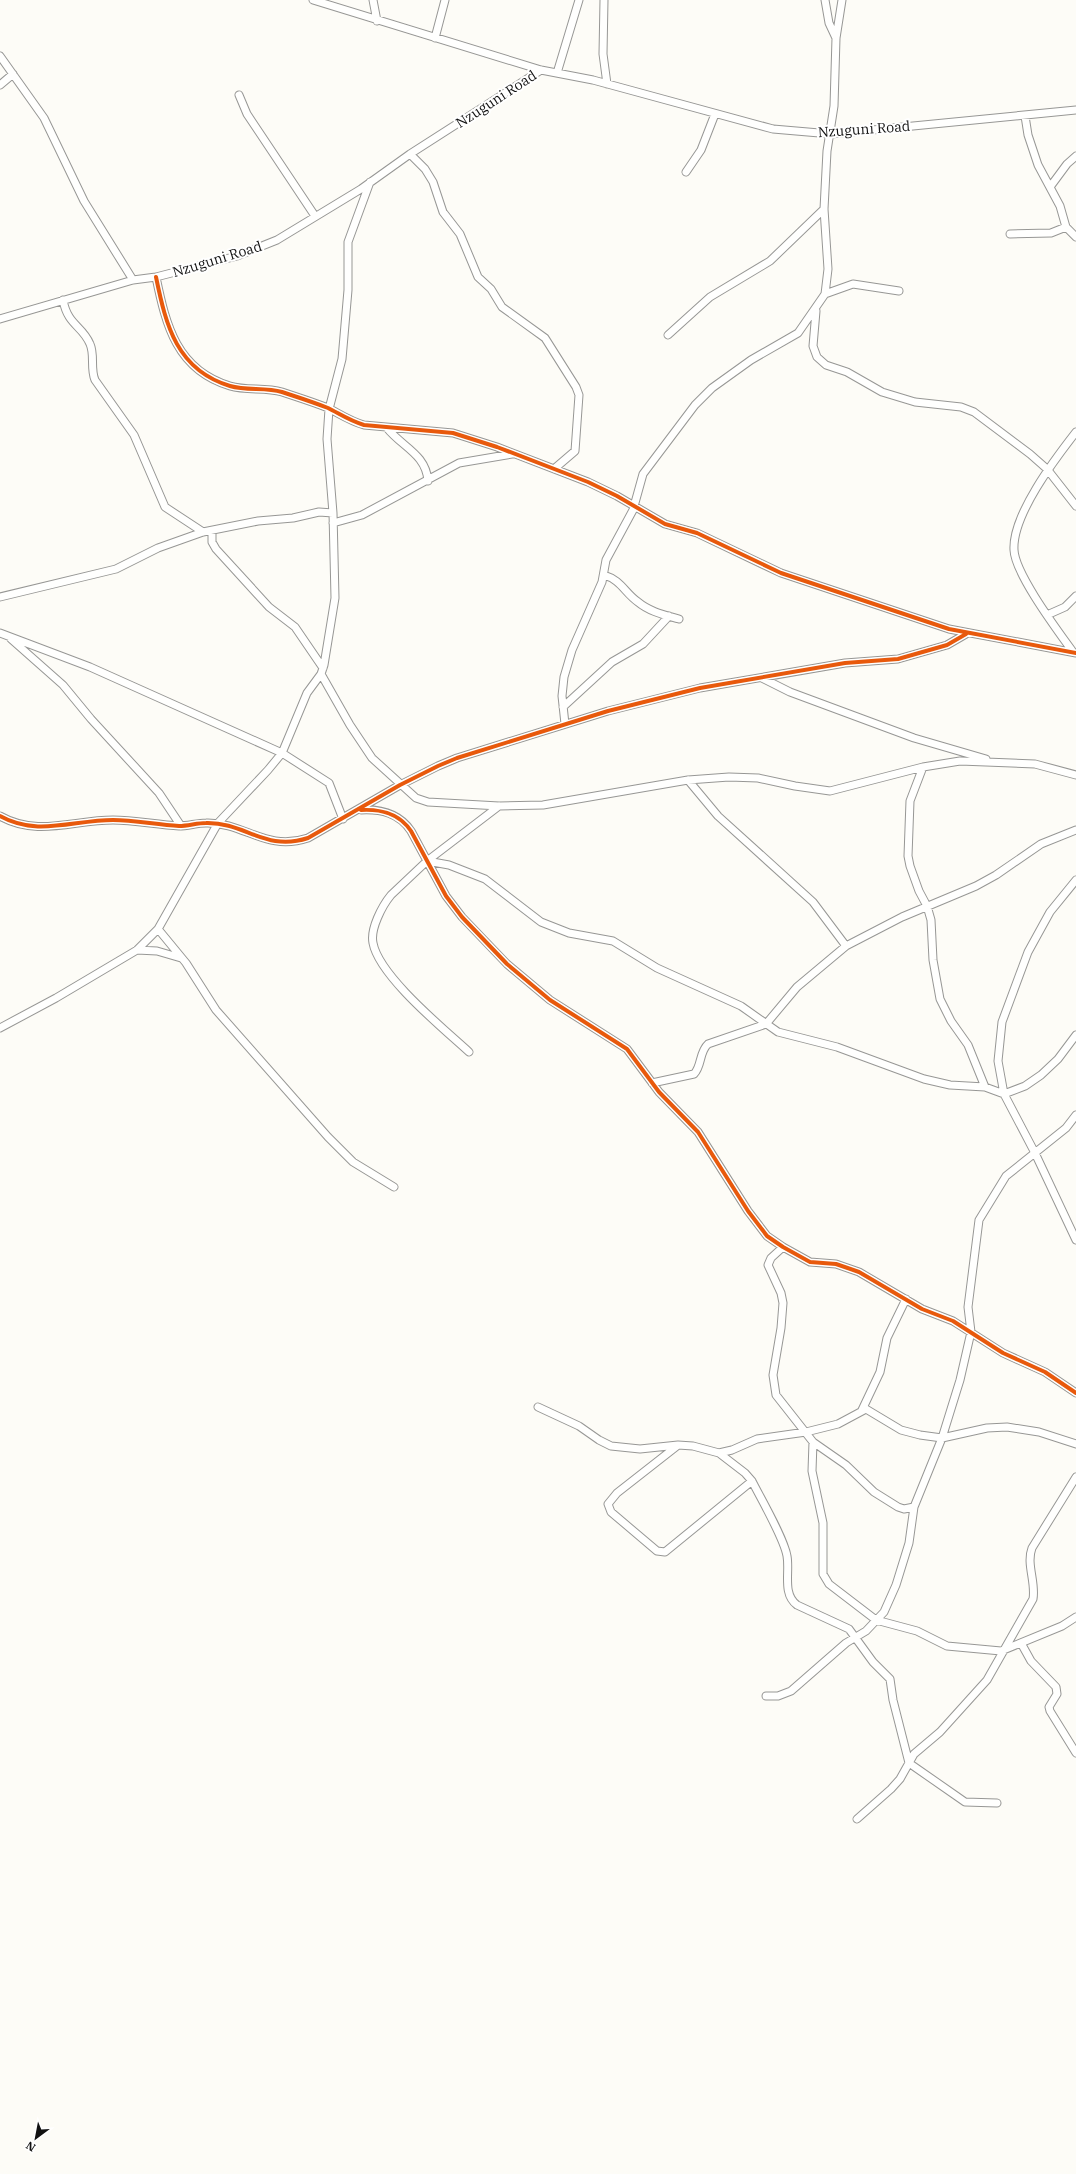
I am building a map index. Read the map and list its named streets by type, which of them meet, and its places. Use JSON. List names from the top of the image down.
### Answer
{
  "streets": {
    "street": ["Nzuguni Road"]
  },
  "north": "bottom left"
}
